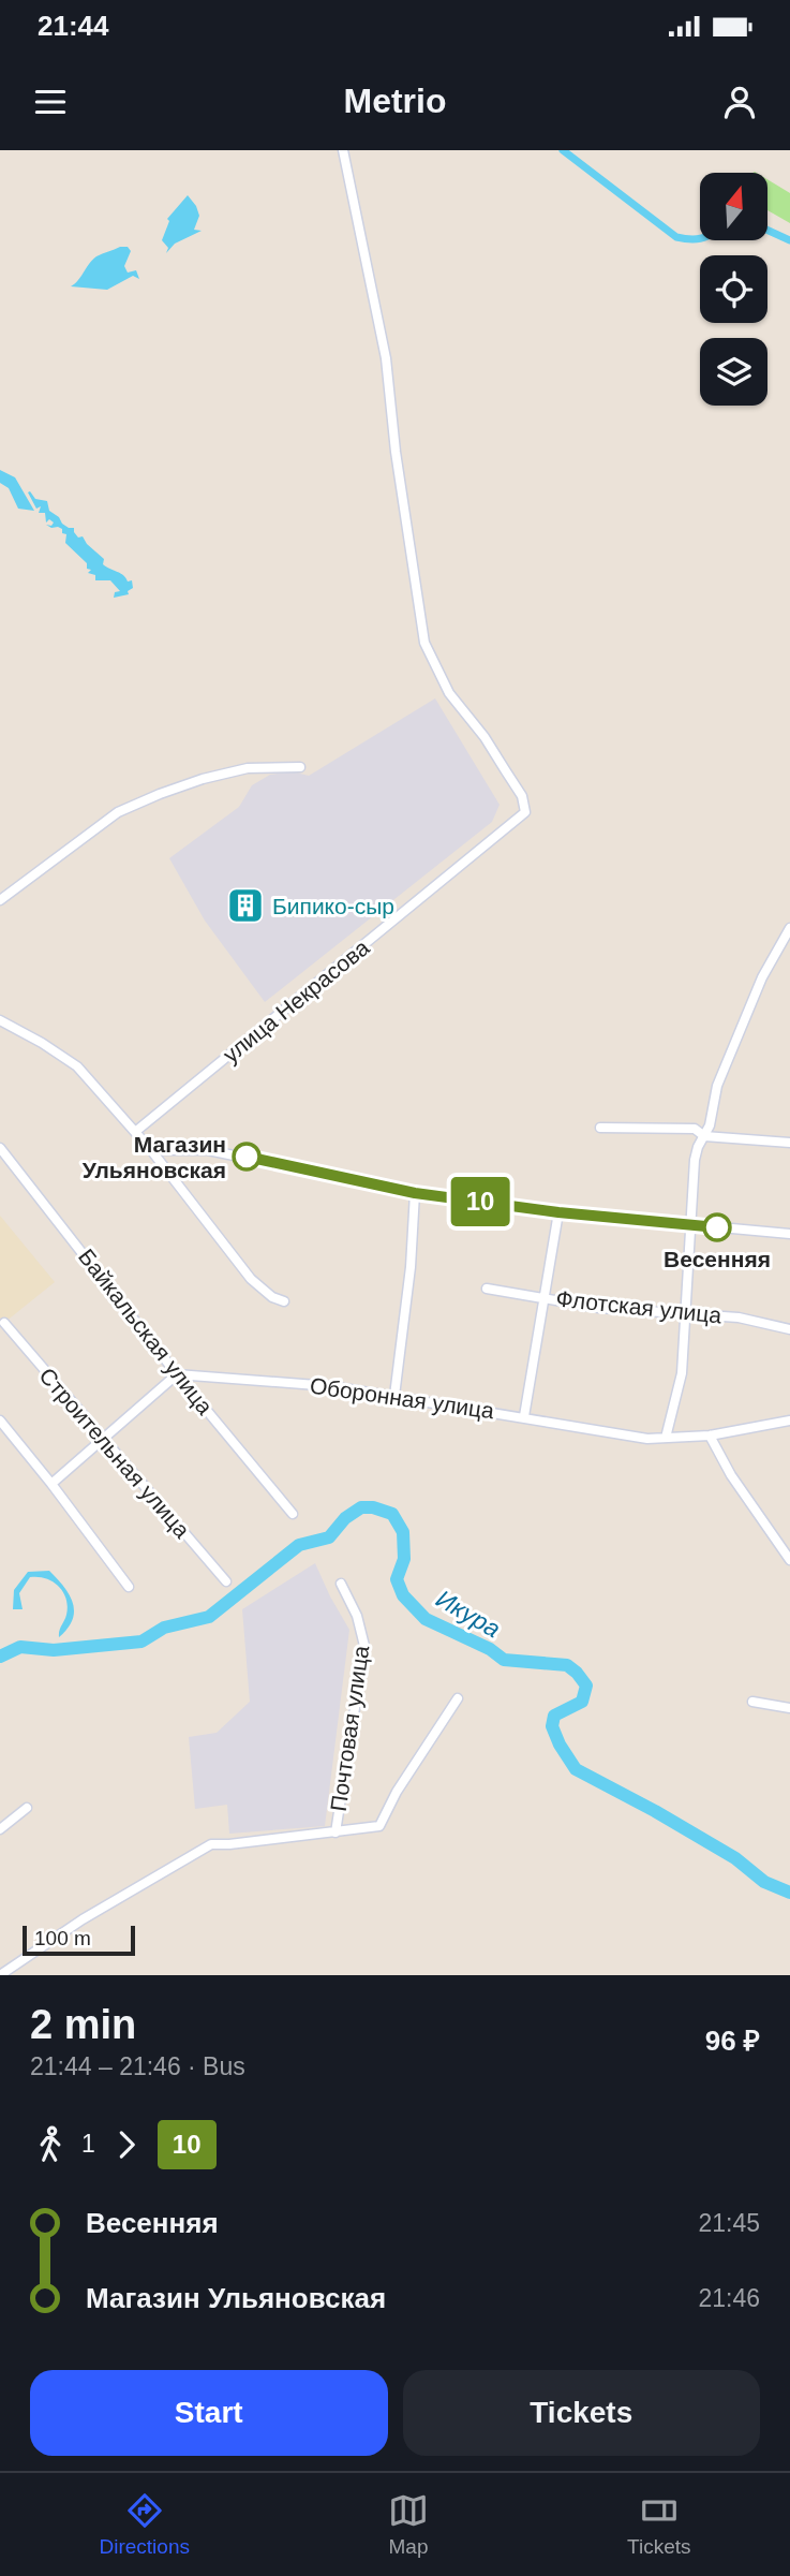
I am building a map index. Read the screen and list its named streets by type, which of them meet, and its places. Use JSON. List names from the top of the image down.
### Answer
{
  "streets": {
    "street": [
      "улица Некрасова",
      "Флотская улица",
      "Байкальская улица",
      "Оборонная улица",
      "Строительная улица",
      "Почтовая улица"
    ]
  },
  "crossings": [
    ["Байкальская улица", "Оборонная улица"]
  ],
  "water": ["Икура"],
  "places": {
    "building": ["Бипико-сыр"],
    "other": ["Магазин Ульяновская", "Весенняя"]
  },
  "lines": ["bus line 10"],
  "scale_bar": "100 m",
  "north": "top",
  "page": {
    "status": "21:44",
    "header": "Metrio",
    "on_map": "10",
    "scale": "100 m",
    "heading": ["2 min", "21:44 – 21:46 · Bus", "96 ₽"],
    "legs": ["1", "10"],
    "list": [
      {
        "name": "Весенняя",
        "value": "21:45"
      },
      {
        "name": "Магазин Ульяновская",
        "value": "21:46"
      }
    ],
    "buttons": ["Start", "Tickets"],
    "tabs": ["Directions", "Map", "Tickets"]
  }
}
